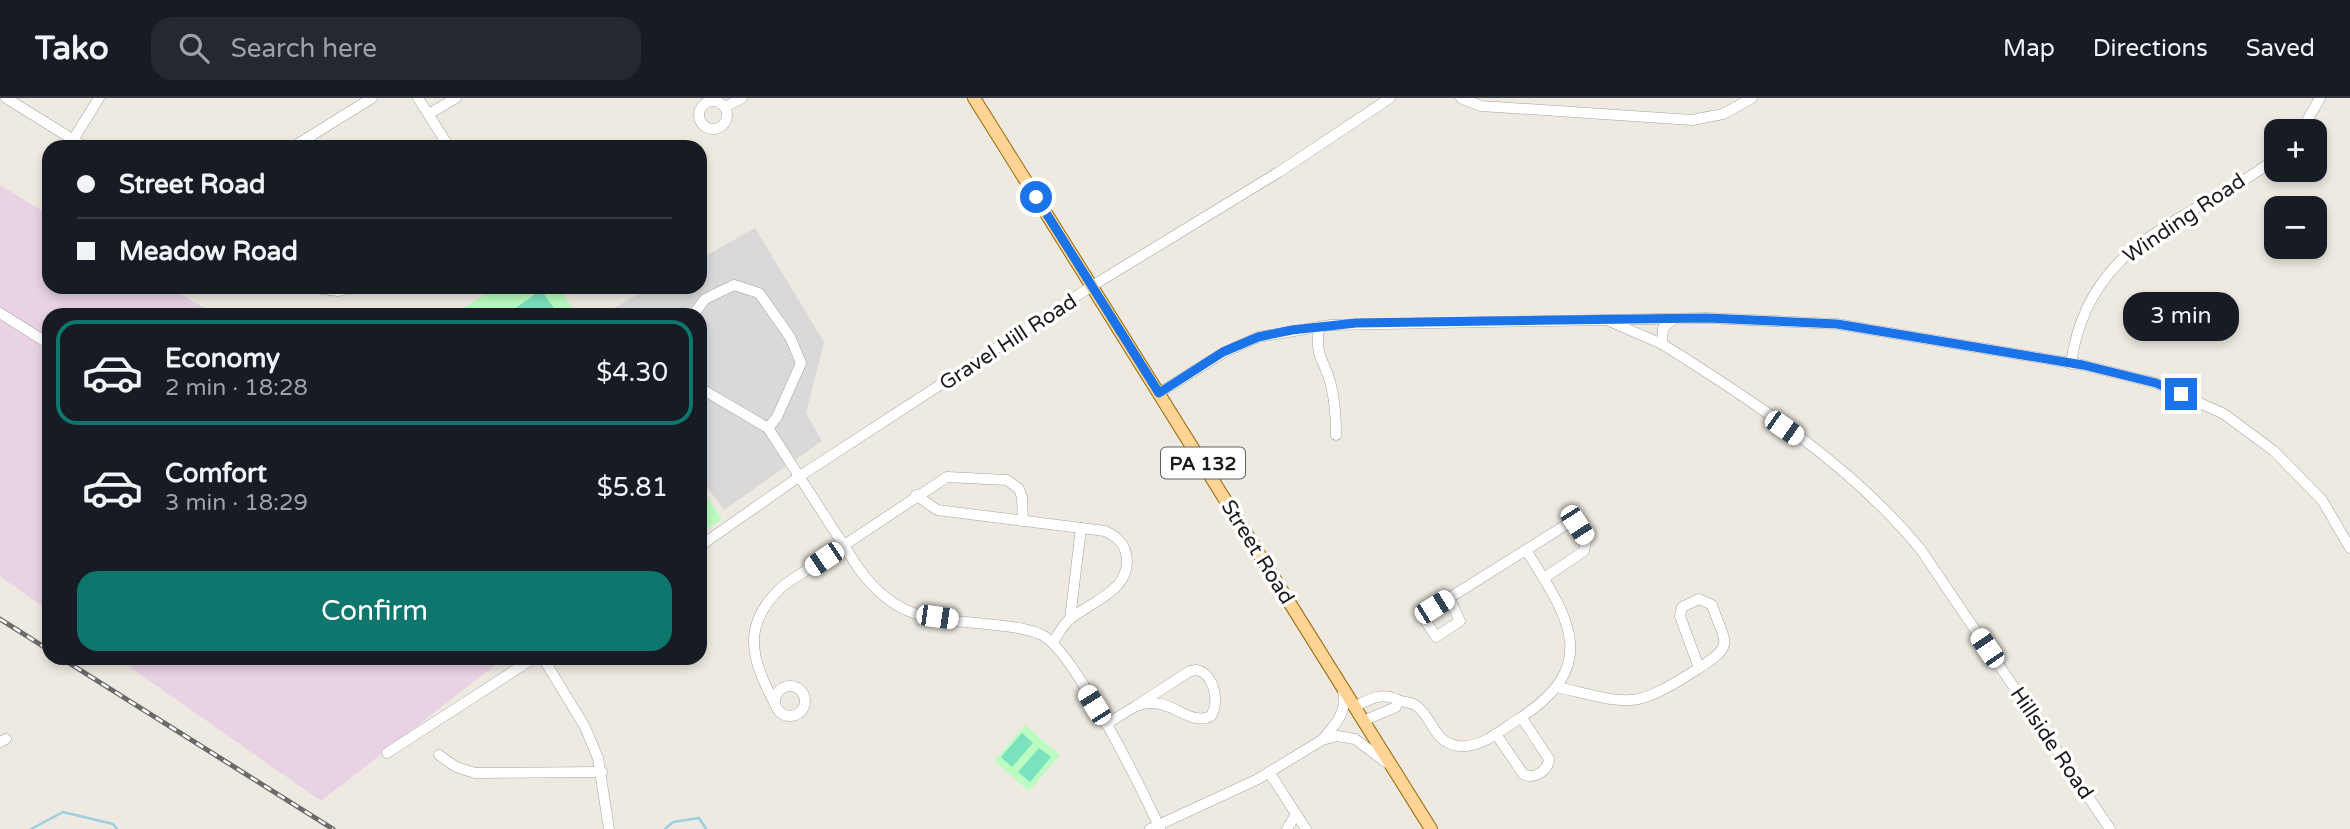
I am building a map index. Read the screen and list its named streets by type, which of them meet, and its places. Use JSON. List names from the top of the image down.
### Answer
{
  "streets": {
    "main road": ["PA 132", "Street Road"],
    "street": ["Winding Road", "Gravel Hill Road", "Hillside Road"]
  },
  "crossings": [
    ["Gravel Hill Road", "Street Road"]
  ],
  "page": {
    "header": "Tako",
    "search": "Search here",
    "nav": ["Map", "Directions", "Saved"],
    "map_buttons": ["+", "−"],
    "banner": ["Street Road", "Meadow Road"],
    "bubble": "3 min",
    "list": [
      {
        "name": "Economy",
        "note": "2 min · 18:28",
        "value": "$4.30"
      },
      {
        "name": "Comfort",
        "note": "3 min · 18:29",
        "value": "$5.81"
      }
    ],
    "buttons": "Confirm"
  }
}
